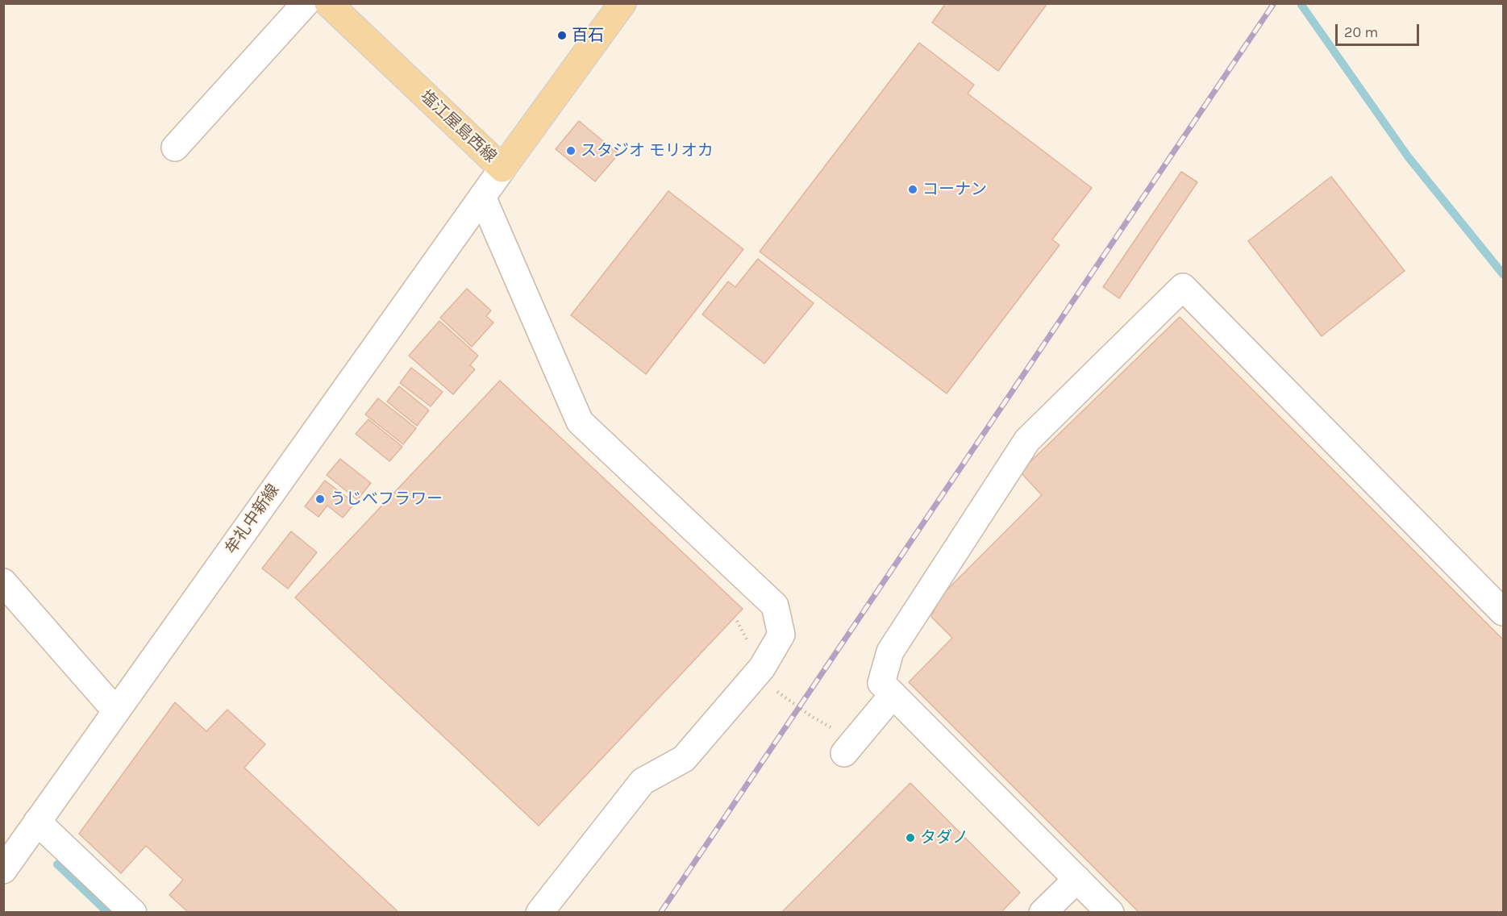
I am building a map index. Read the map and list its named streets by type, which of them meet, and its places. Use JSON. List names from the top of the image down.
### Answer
{
  "streets": {
    "main road": ["塩江屋島西線"],
    "street": ["牟礼中新線"]
  },
  "crossings": [
    ["塩江屋島西線", "牟礼中新線"]
  ],
  "places": [
    "百石",
    "スタジオ モリオカ",
    "コーナン",
    "うじべフラワー",
    "タダノ"
  ],
  "scale_bar": "20 m"
}
